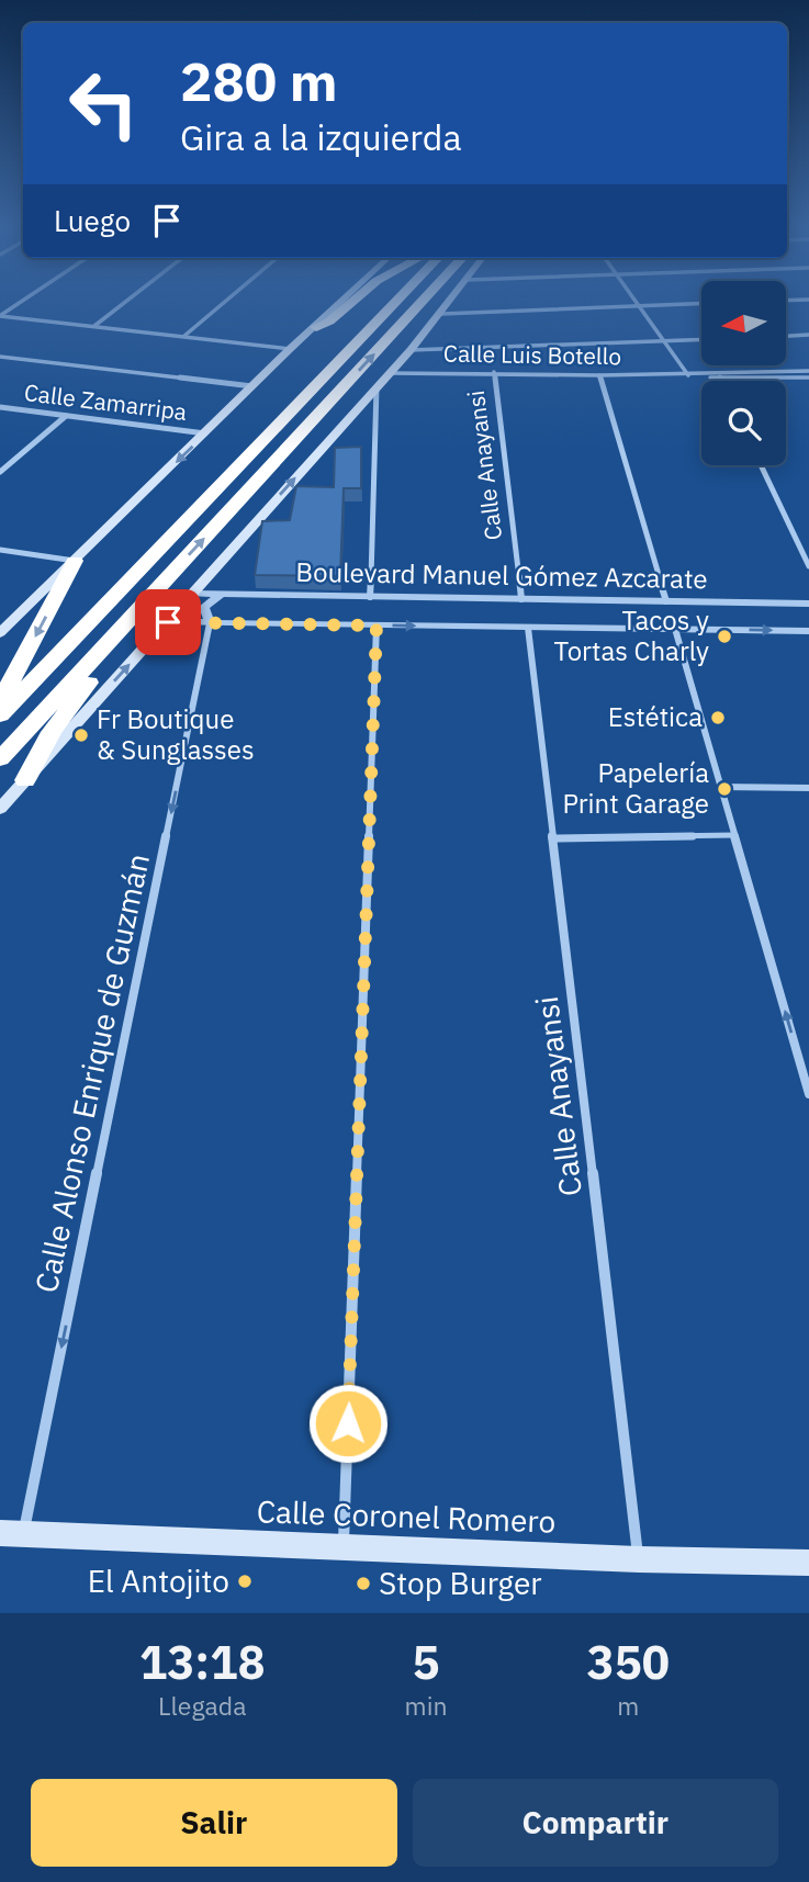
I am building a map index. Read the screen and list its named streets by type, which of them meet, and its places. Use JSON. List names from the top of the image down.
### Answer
{
  "streets": {
    "main road": ["Calle Coronel Romero"],
    "street": [
      "Calle Luis Botello",
      "Calle Zamarripa",
      "Calle Anayansi",
      "Boulevard Manuel Gómez Azcarate",
      "Calle Alonso Enrique de Guzmán"
    ]
  },
  "crossings": [
    ["Calle Luis Botello", "Calle Anayansi"],
    ["Calle Anayansi", "Boulevard Manuel Gómez Azcarate"],
    ["Calle Anayansi", "Calle Coronel Romero"],
    ["Boulevard Manuel Gómez Azcarate", "Calle Alonso Enrique de Guzmán"],
    ["Calle Alonso Enrique de Guzmán", "Calle Coronel Romero"]
  ],
  "one_way": ["Calle Alonso Enrique de Guzmán"],
  "places": [
    "Tacos y Tortas Charly",
    "Estética",
    "Fr Boutique & Sunglasses",
    "Papelería Print Garage",
    "El Antojito",
    "Stop Burger"
  ],
  "north": "left",
  "page": {
    "turn": ["280 m", "Gira a la izquierda"],
    "then": "Luego",
    "eta": [
      "13:18",
      "Llegada",
      "5",
      "min",
      "350",
      "m"
    ],
    "buttons": ["Salir", "Compartir"]
  }
}
